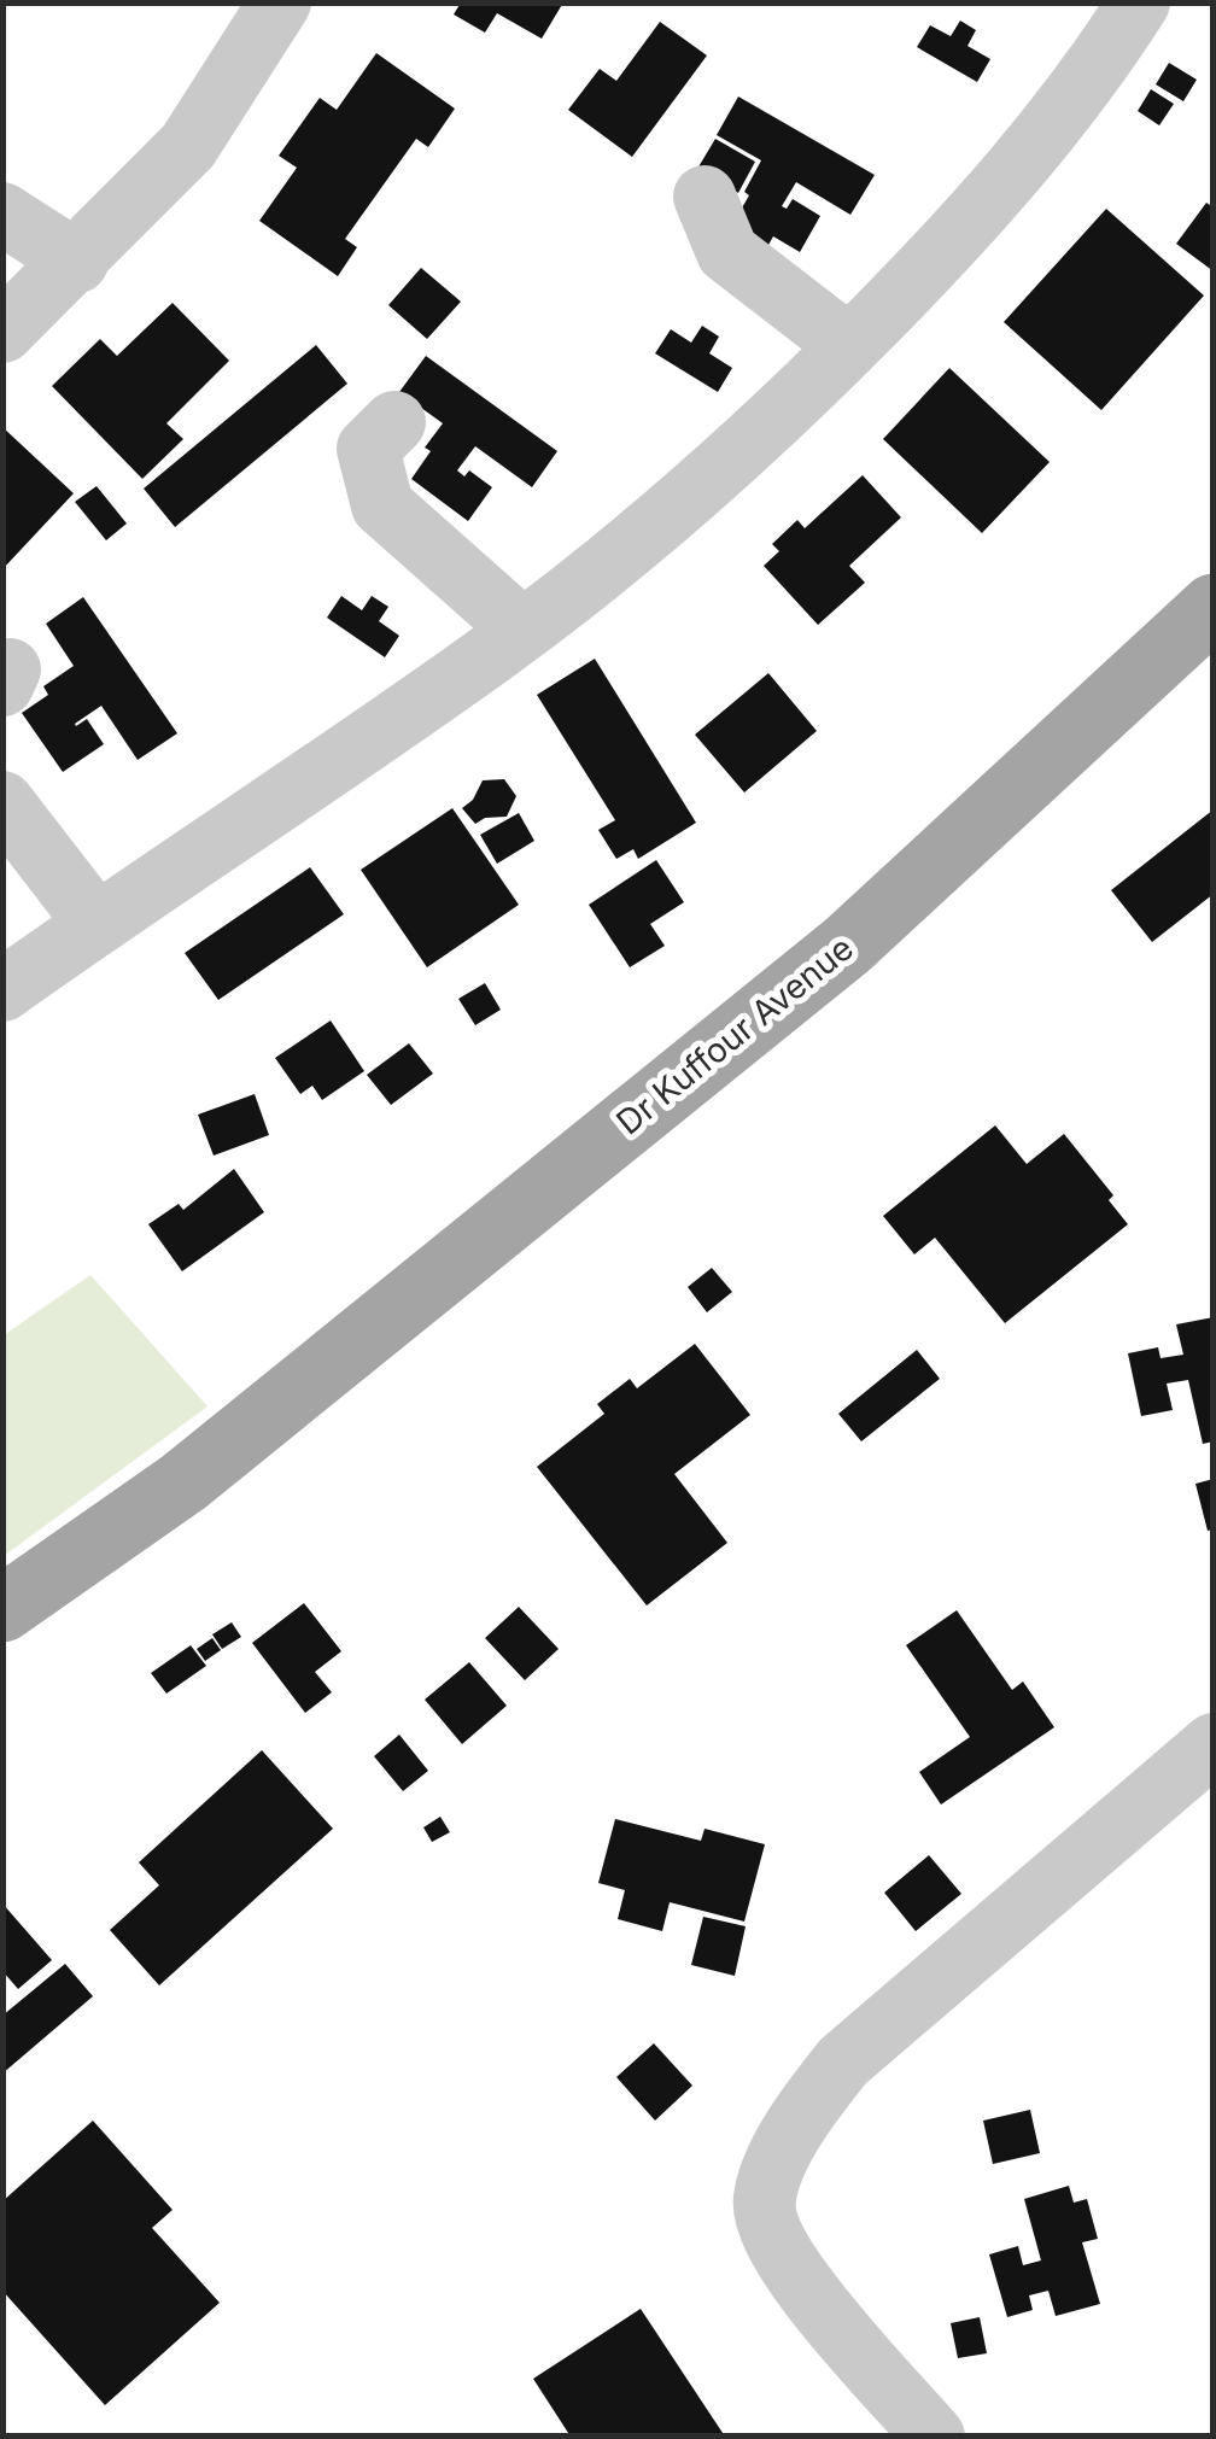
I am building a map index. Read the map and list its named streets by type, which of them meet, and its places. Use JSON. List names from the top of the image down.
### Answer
{
  "streets": {
    "main road": ["Dr Kuffour Avenue"]
  }
}
